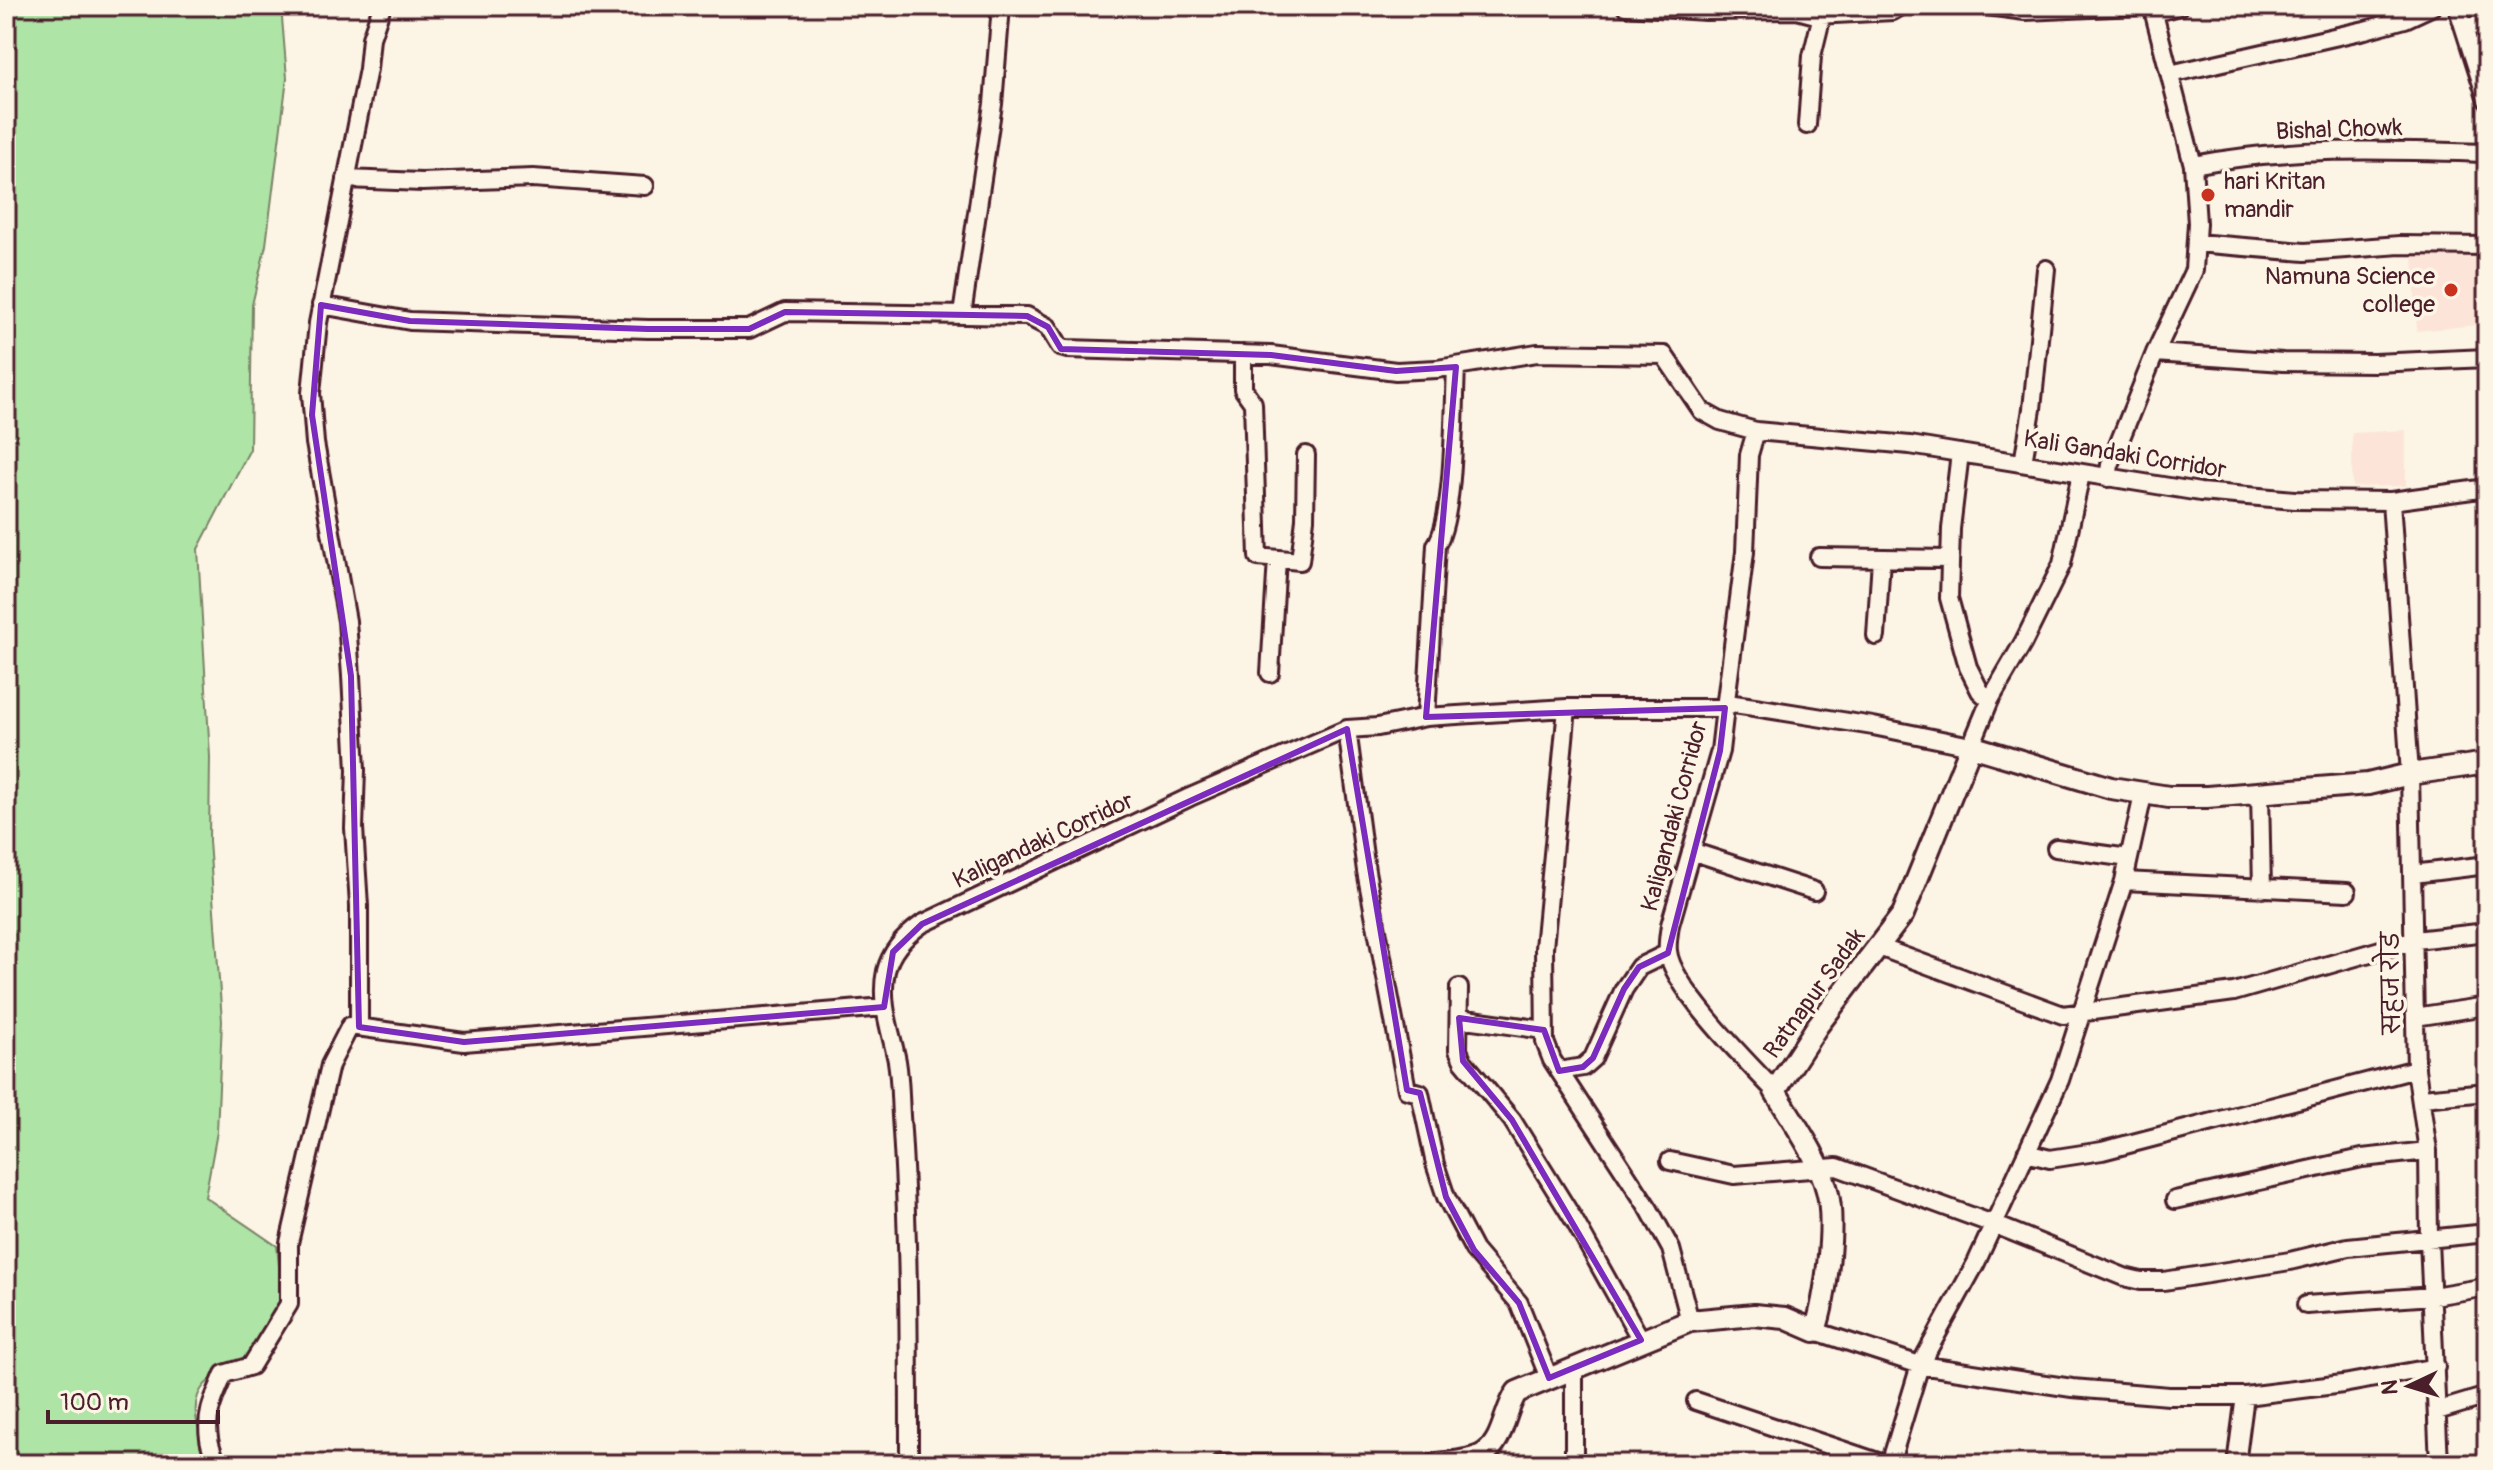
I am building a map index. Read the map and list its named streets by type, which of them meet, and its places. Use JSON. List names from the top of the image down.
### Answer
{
  "streets": {
    "main road": ["Ratnapur Sadak"],
    "street": [
      "Bishal Chowk",
      "Kali Gandaki Corridor",
      "Kaligandaki Corridor",
      "सहज रोड"
    ]
  },
  "crossings": [
    ["Kali Gandaki Corridor", "Kaligandaki Corridor"],
    ["Kali Gandaki Corridor", "सहज रोड"]
  ],
  "places": ["hari Kritan mandir", "Namuna Science college"],
  "scale_bar": "100 m",
  "north": "left"
}
